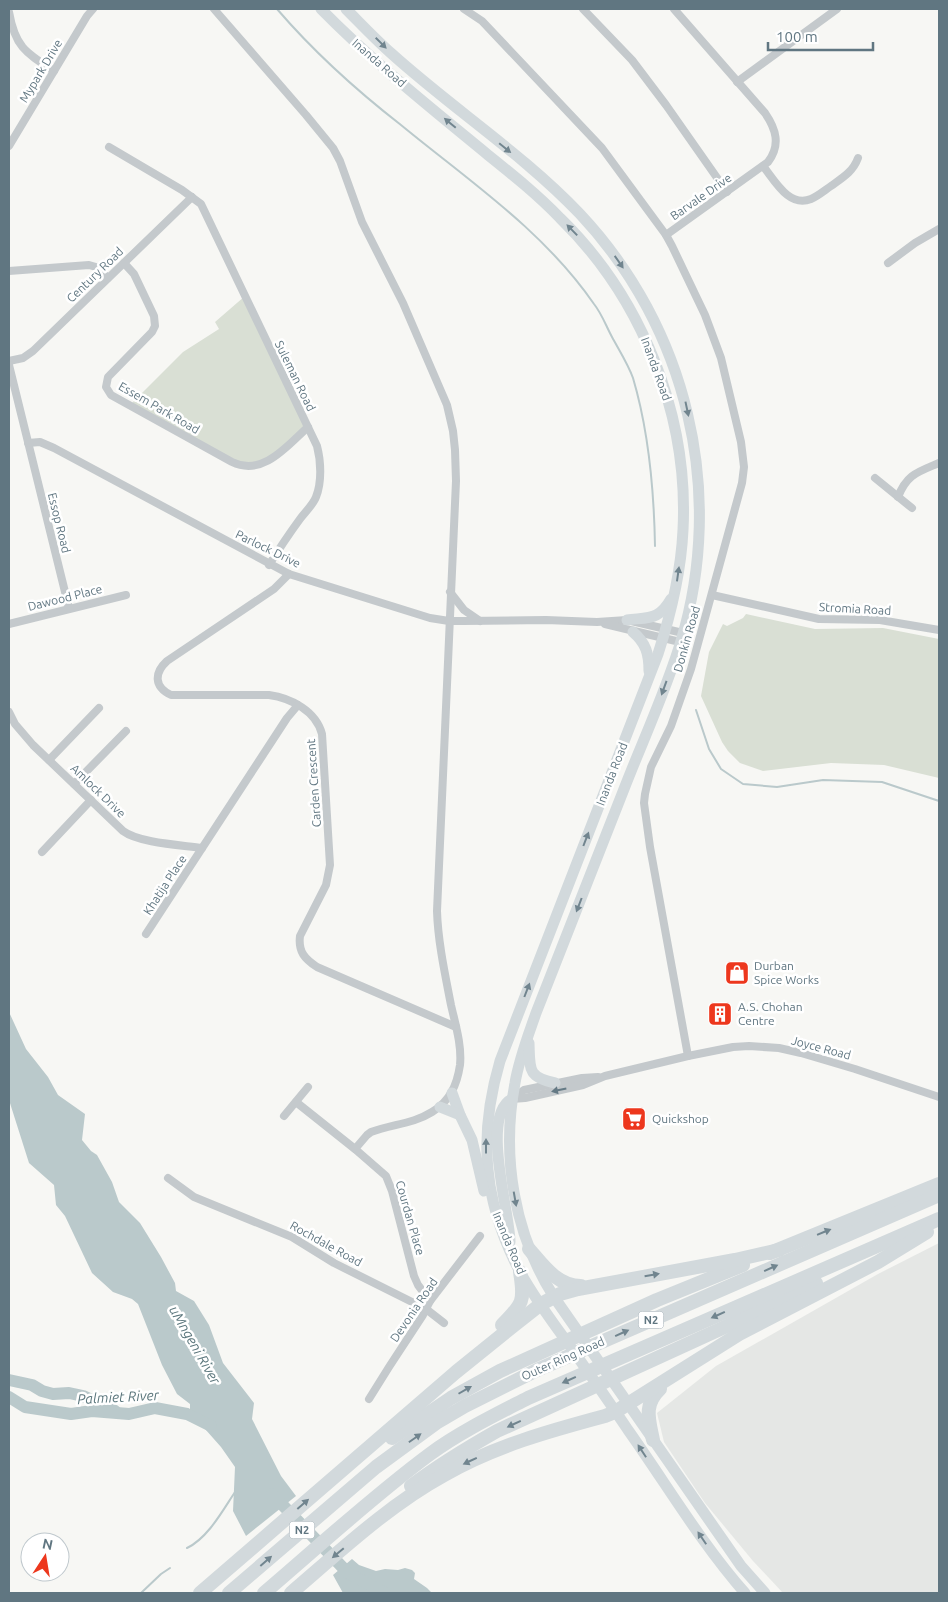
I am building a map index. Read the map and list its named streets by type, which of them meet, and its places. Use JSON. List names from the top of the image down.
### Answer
{
  "streets": {
    "highway": ["N2", "Outer Ring Road"],
    "main road": ["Inanda Road"],
    "street": [
      "Mypark Drive",
      "Barvale Drive",
      "Century Road",
      "Suleman Road",
      "Essem Park Road",
      "Essop Road",
      "Parlock Drive",
      "Dawood Place",
      "Stromia Road",
      "Donkin Road",
      "Carden Crescent",
      "Amlock Drive",
      "Khatija Place",
      "Joyce Road",
      "Courdan Place",
      "Rochdale Road",
      "Devonia Road"
    ]
  },
  "crossings": [
    ["Inanda Road", "Parlock Drive"],
    ["Inanda Road", "Joyce Road"],
    ["Barvale Drive", "Donkin Road"],
    ["Century Road", "Suleman Road"],
    ["Century Road", "Essem Park Road"],
    ["Suleman Road", "Essem Park Road"],
    ["Suleman Road", "Parlock Drive"],
    ["Essop Road", "Parlock Drive"],
    ["Essop Road", "Dawood Place"],
    ["Parlock Drive", "Carden Crescent"],
    ["Stromia Road", "Donkin Road"],
    ["Donkin Road", "Joyce Road"],
    ["Amlock Drive", "Khatija Place"],
    ["Courdan Place", "Devonia Road"],
    ["Rochdale Road", "Devonia Road"]
  ],
  "water": ["uMngeni River", "Palmiet River"],
  "places": {
    "shop": ["Durban Spice Works"],
    "building": ["A.S. Chohan Centre"],
    "supermarket": ["Quickshop"]
  },
  "scale_bar": "100 m",
  "north": "top"
}
